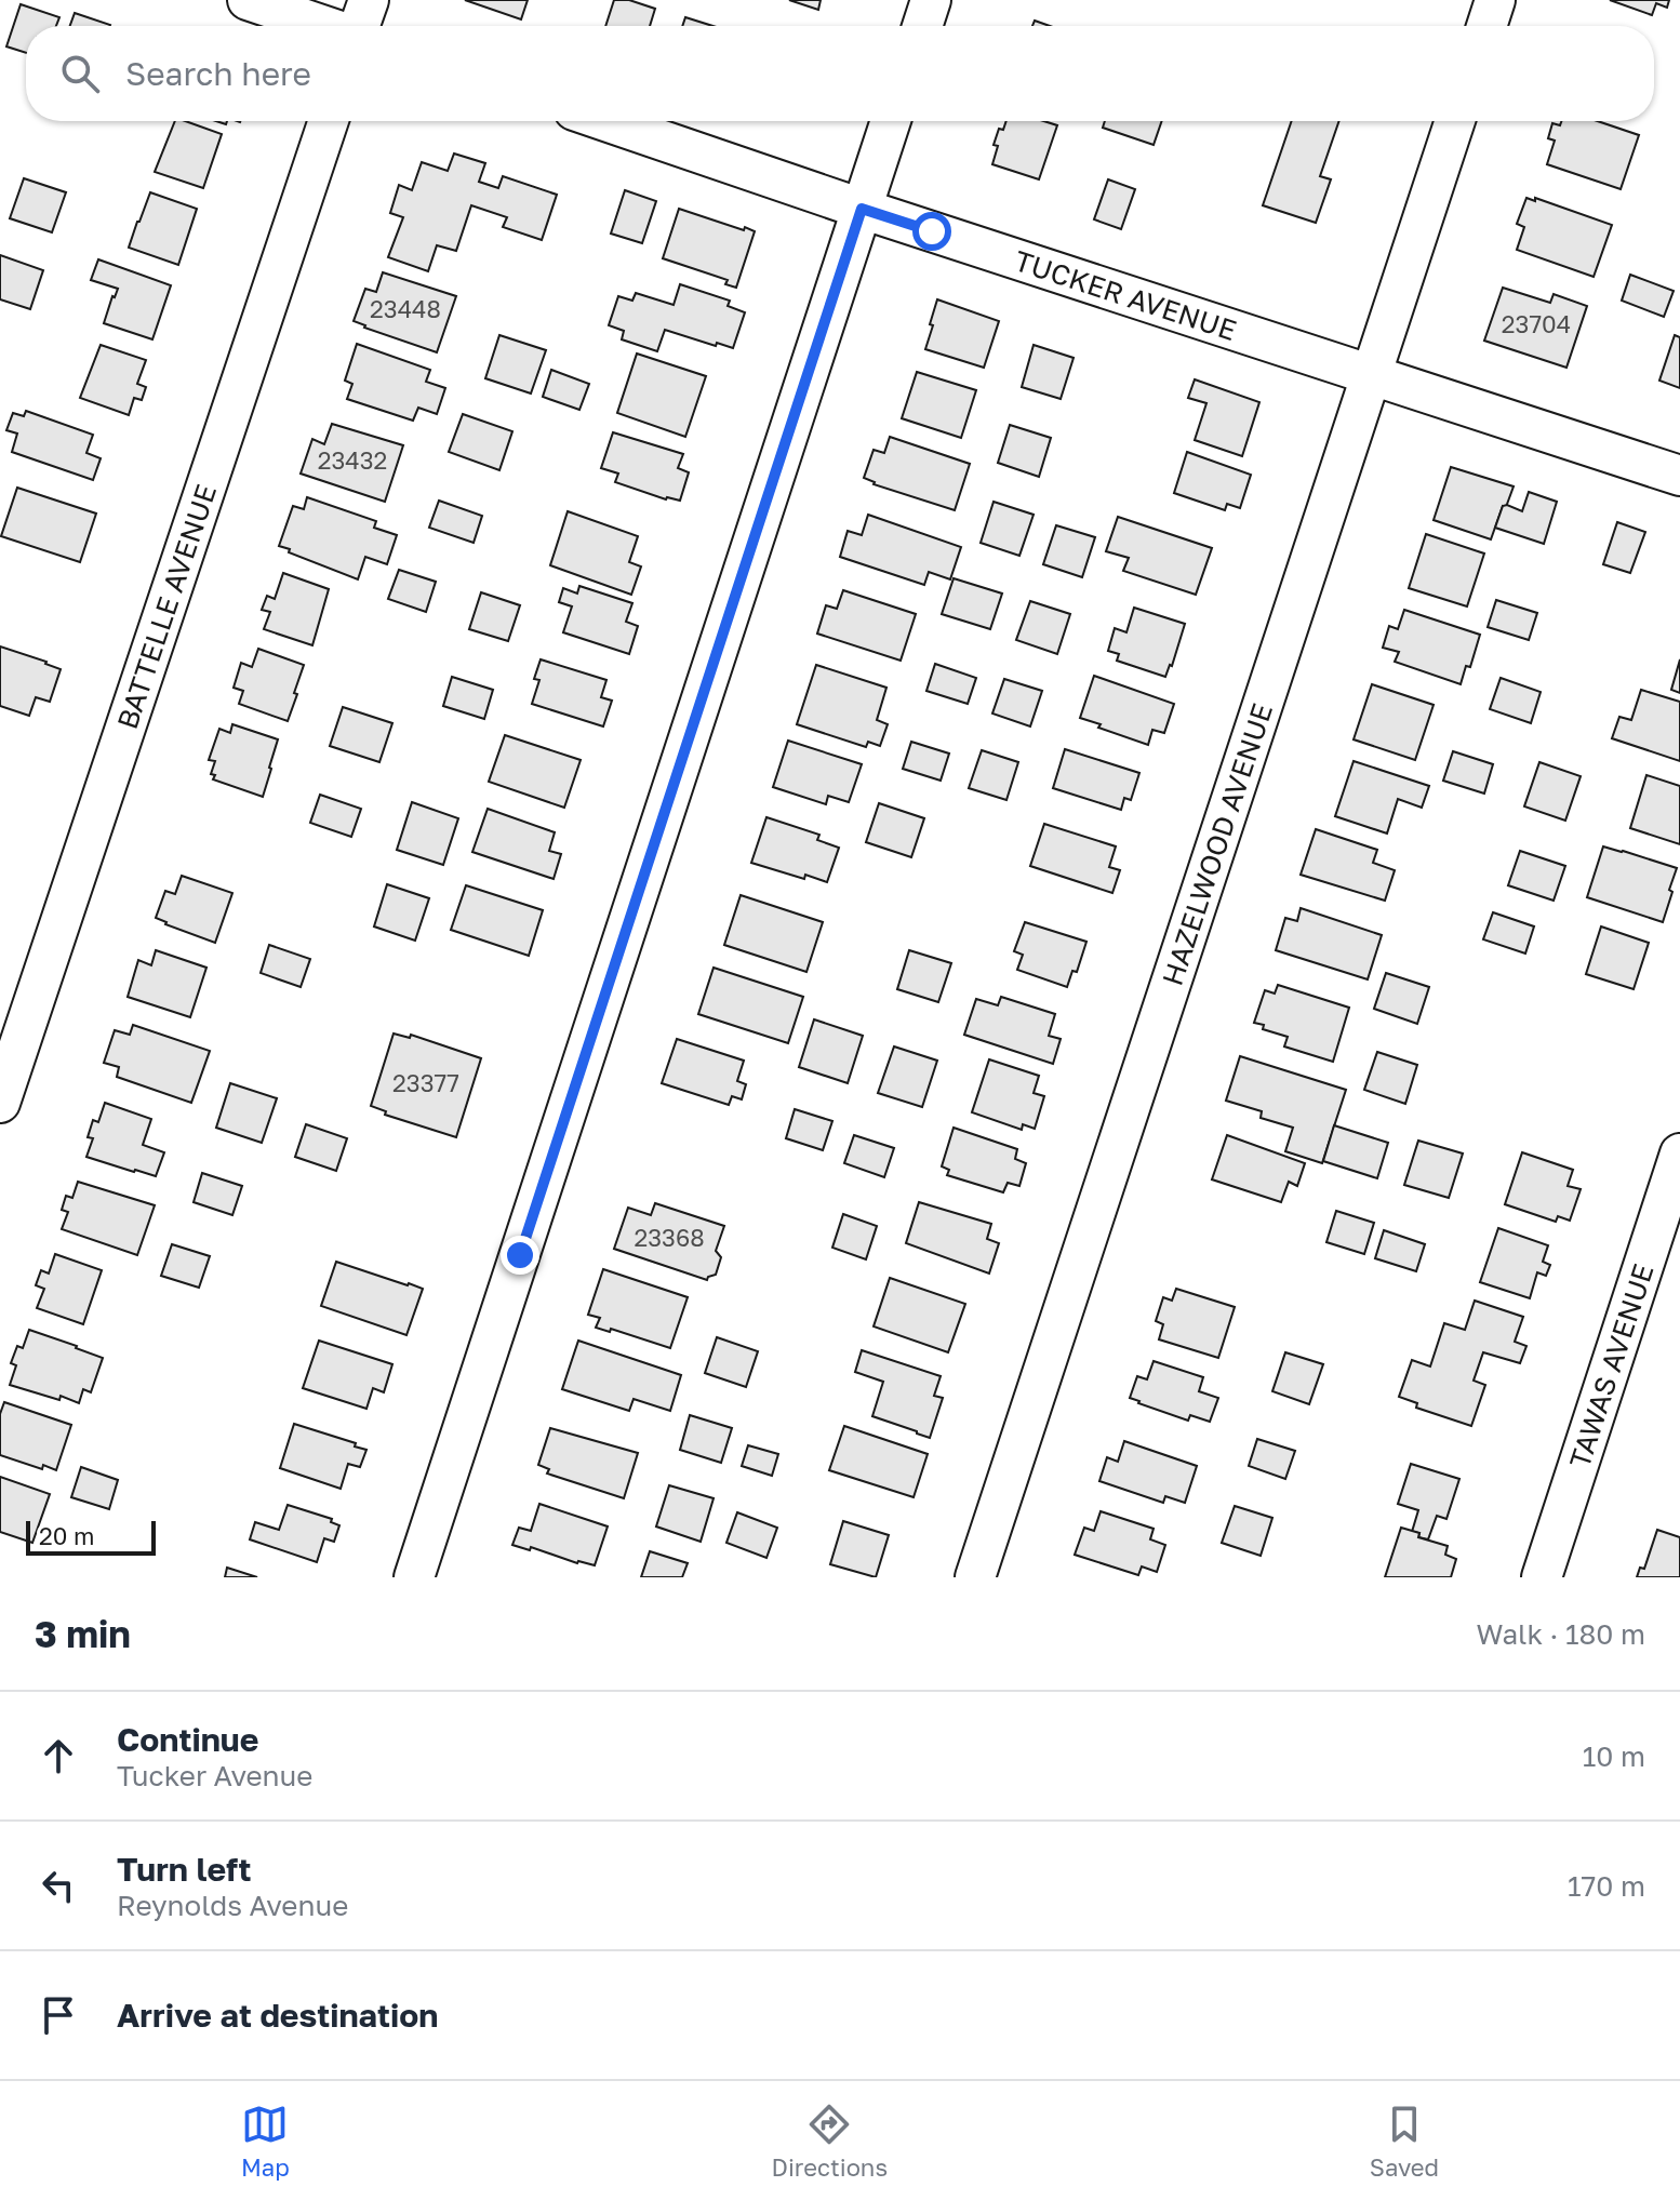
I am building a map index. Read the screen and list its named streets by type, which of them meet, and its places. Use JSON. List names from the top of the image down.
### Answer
{
  "streets": {
    "street": [
      "TUCKER AVENUE",
      "BATTELLE AVENUE",
      "HAZELWOOD AVENUE",
      "TAWAS AVENUE"
    ]
  },
  "crossings": [
    ["TUCKER AVENUE", "HAZELWOOD AVENUE"]
  ],
  "house_numbers": [
    "23448",
    "23704",
    "23432",
    "23377",
    "23368"
  ],
  "scale_bar": "20 m",
  "page": {
    "search": "Search here",
    "scale": "20 m",
    "heading": ["3 min", "Walk · 180 m"],
    "list": [
      ["Continue", "Tucker Avenue", "10 m"],
      ["Turn left", "Reynolds Avenue", "170 m"],
      "Arrive at destination"
    ],
    "nav": ["Map", "Directions", "Saved"]
  }
}
